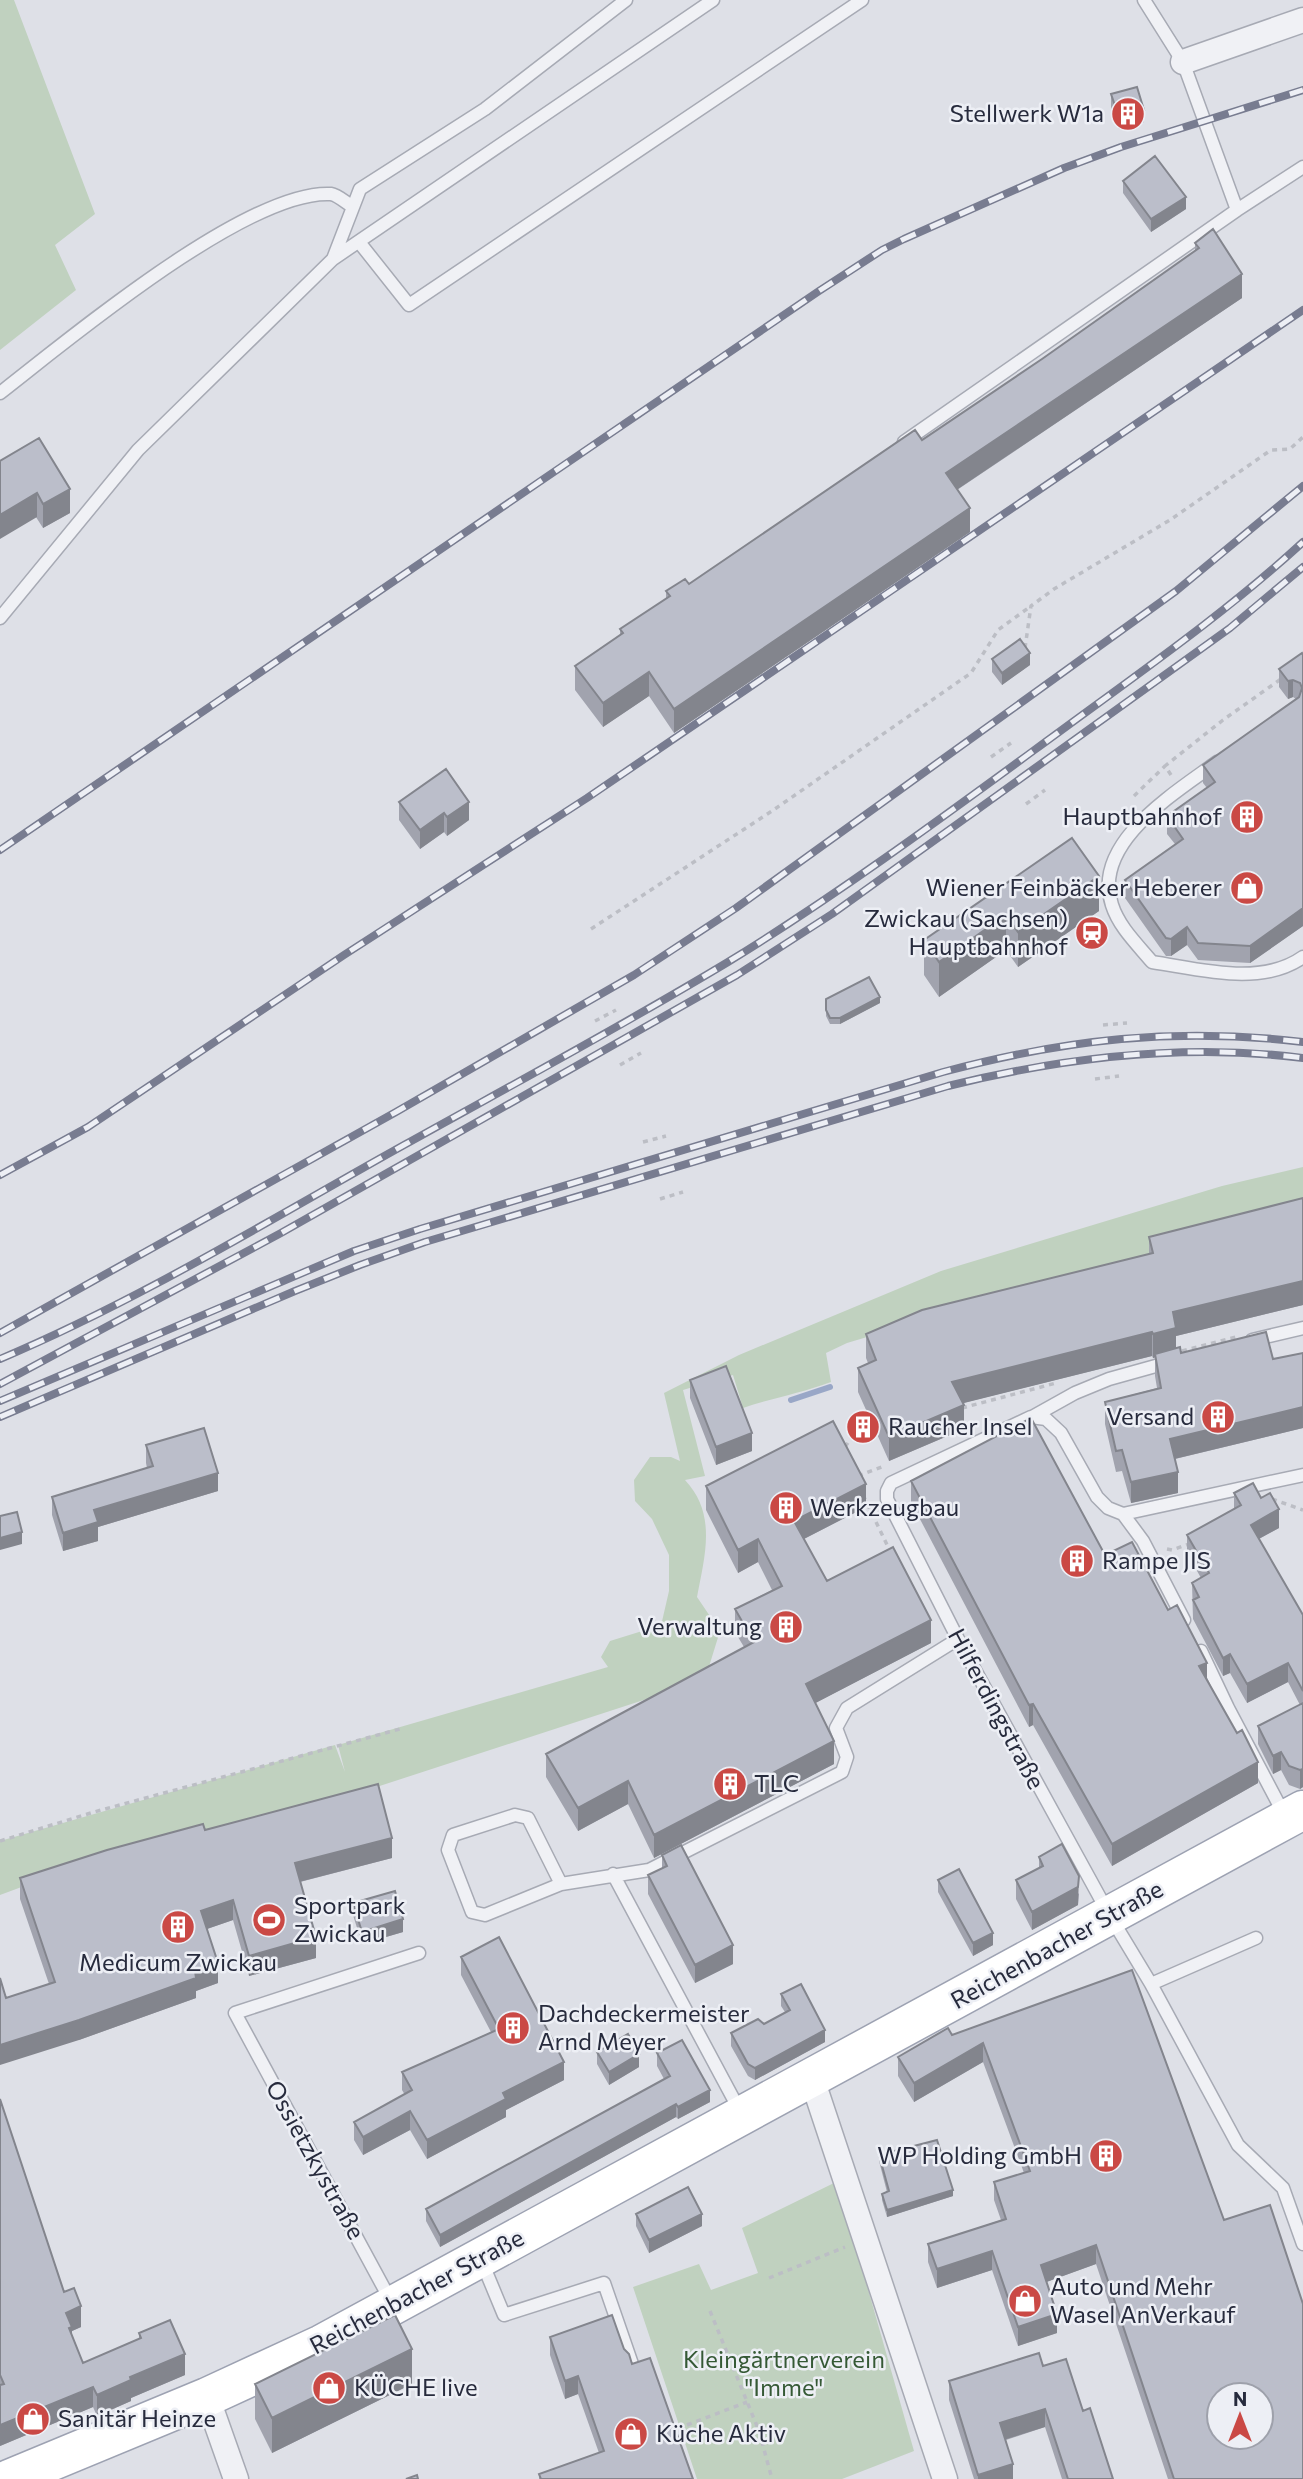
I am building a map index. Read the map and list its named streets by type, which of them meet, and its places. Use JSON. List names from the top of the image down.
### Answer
{
  "streets": {
    "main road": ["Reichenbacher Straße"],
    "lane": ["Hilferdingstraße", "Ossietzkystraße"]
  },
  "crossings": [
    ["Hilferdingstraße", "Reichenbacher Straße"],
    ["Reichenbacher Straße", "Ossietzkystraße"]
  ],
  "parks": ["Kleingärtnerverein \"Imme\""],
  "places": {
    "building": [
      "Stellwerk W1a",
      "Hauptbahnhof",
      "Versand",
      "Raucher Insel",
      "Werkzeugbau",
      "Rampe JIS",
      "Verwaltung",
      "TLC",
      "Medicum Zwickau",
      "Dachdeckermeister Arnd Meyer",
      "WP Holding GmbH"
    ],
    "shop": [
      "Wiener Feinbäcker Heberer",
      "Auto und Mehr Wasel AnVerkauf",
      "KÜCHE live",
      "Sanitär Heinze",
      "Küche Aktiv"
    ],
    "station": ["Zwickau (Sachsen) Hauptbahnhof"],
    "sports": ["Sportpark Zwickau"]
  },
  "north": "top"
}
